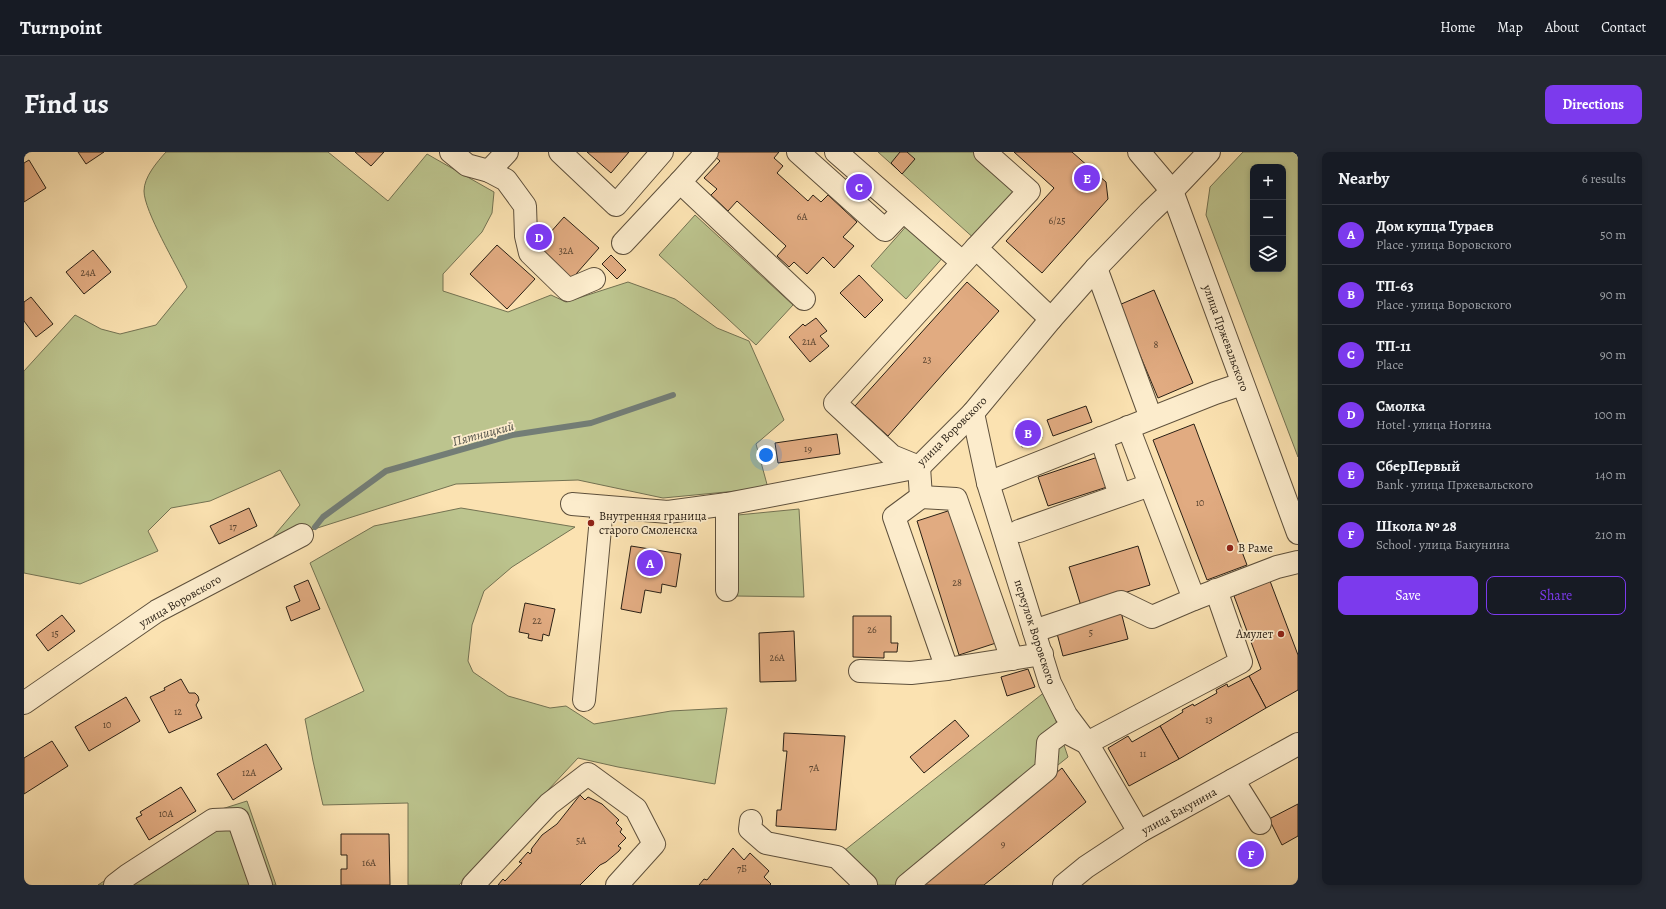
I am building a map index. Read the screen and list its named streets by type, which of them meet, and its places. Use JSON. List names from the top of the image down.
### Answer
{
  "streets": {
    "street": [
      "улица Пржевальского",
      "улица Воровского",
      "переулок Воровского",
      "улица Бакунина"
    ]
  },
  "crossings": [
    ["улица Пржевальского", "улица Воровского"],
    ["улица Воровского", "переулок Воровского"],
    ["переулок Воровского", "улица Бакунина"]
  ],
  "water": ["Пятницкий"],
  "places": ["Внутренняя граница старого Смоленска", "В Раме", "Амулет"],
  "house_numbers": [
    "6А",
    "6/25",
    "32А",
    "24А",
    "21А",
    "8",
    "23",
    "19",
    "10",
    "17",
    "28",
    "22",
    "26",
    "5",
    "15",
    "26А",
    "12",
    "13",
    "10",
    "11",
    "7А",
    "12А",
    "10А",
    "5А",
    "9",
    "16А",
    "7Б"
  ],
  "page": {
    "header": "Turnpoint",
    "nav": [
      "Home",
      "Map",
      "About",
      "Contact"
    ],
    "title": "Find us",
    "buttons": [
      "Directions",
      ["Save", "Share"]
    ],
    "heading": ["Nearby", "6 results"],
    "pins": [
      "E",
      "C",
      "D",
      "B",
      "A",
      "F"
    ],
    "map_buttons": ["+", "−"],
    "list": [
      {
        "mark": "A",
        "name": "Дом купца Тураев",
        "note": "Place · улица Воровского",
        "value": "50 m"
      },
      {
        "mark": "B",
        "name": "ТП-63",
        "note": "Place · улица Воровского",
        "value": "90 m"
      },
      {
        "mark": "C",
        "name": "ТП-11",
        "note": "Place",
        "value": "90 m"
      },
      {
        "mark": "D",
        "name": "Смолка",
        "note": "Hotel · улица Ногина",
        "value": "100 m"
      },
      {
        "mark": "E",
        "name": "СберПервый",
        "note": "Bank · улица Пржевальского",
        "value": "140 m"
      },
      {
        "mark": "F",
        "name": "Школа № 28",
        "note": "School · улица Бакунина",
        "value": "210 m"
      }
    ]
  }
}
